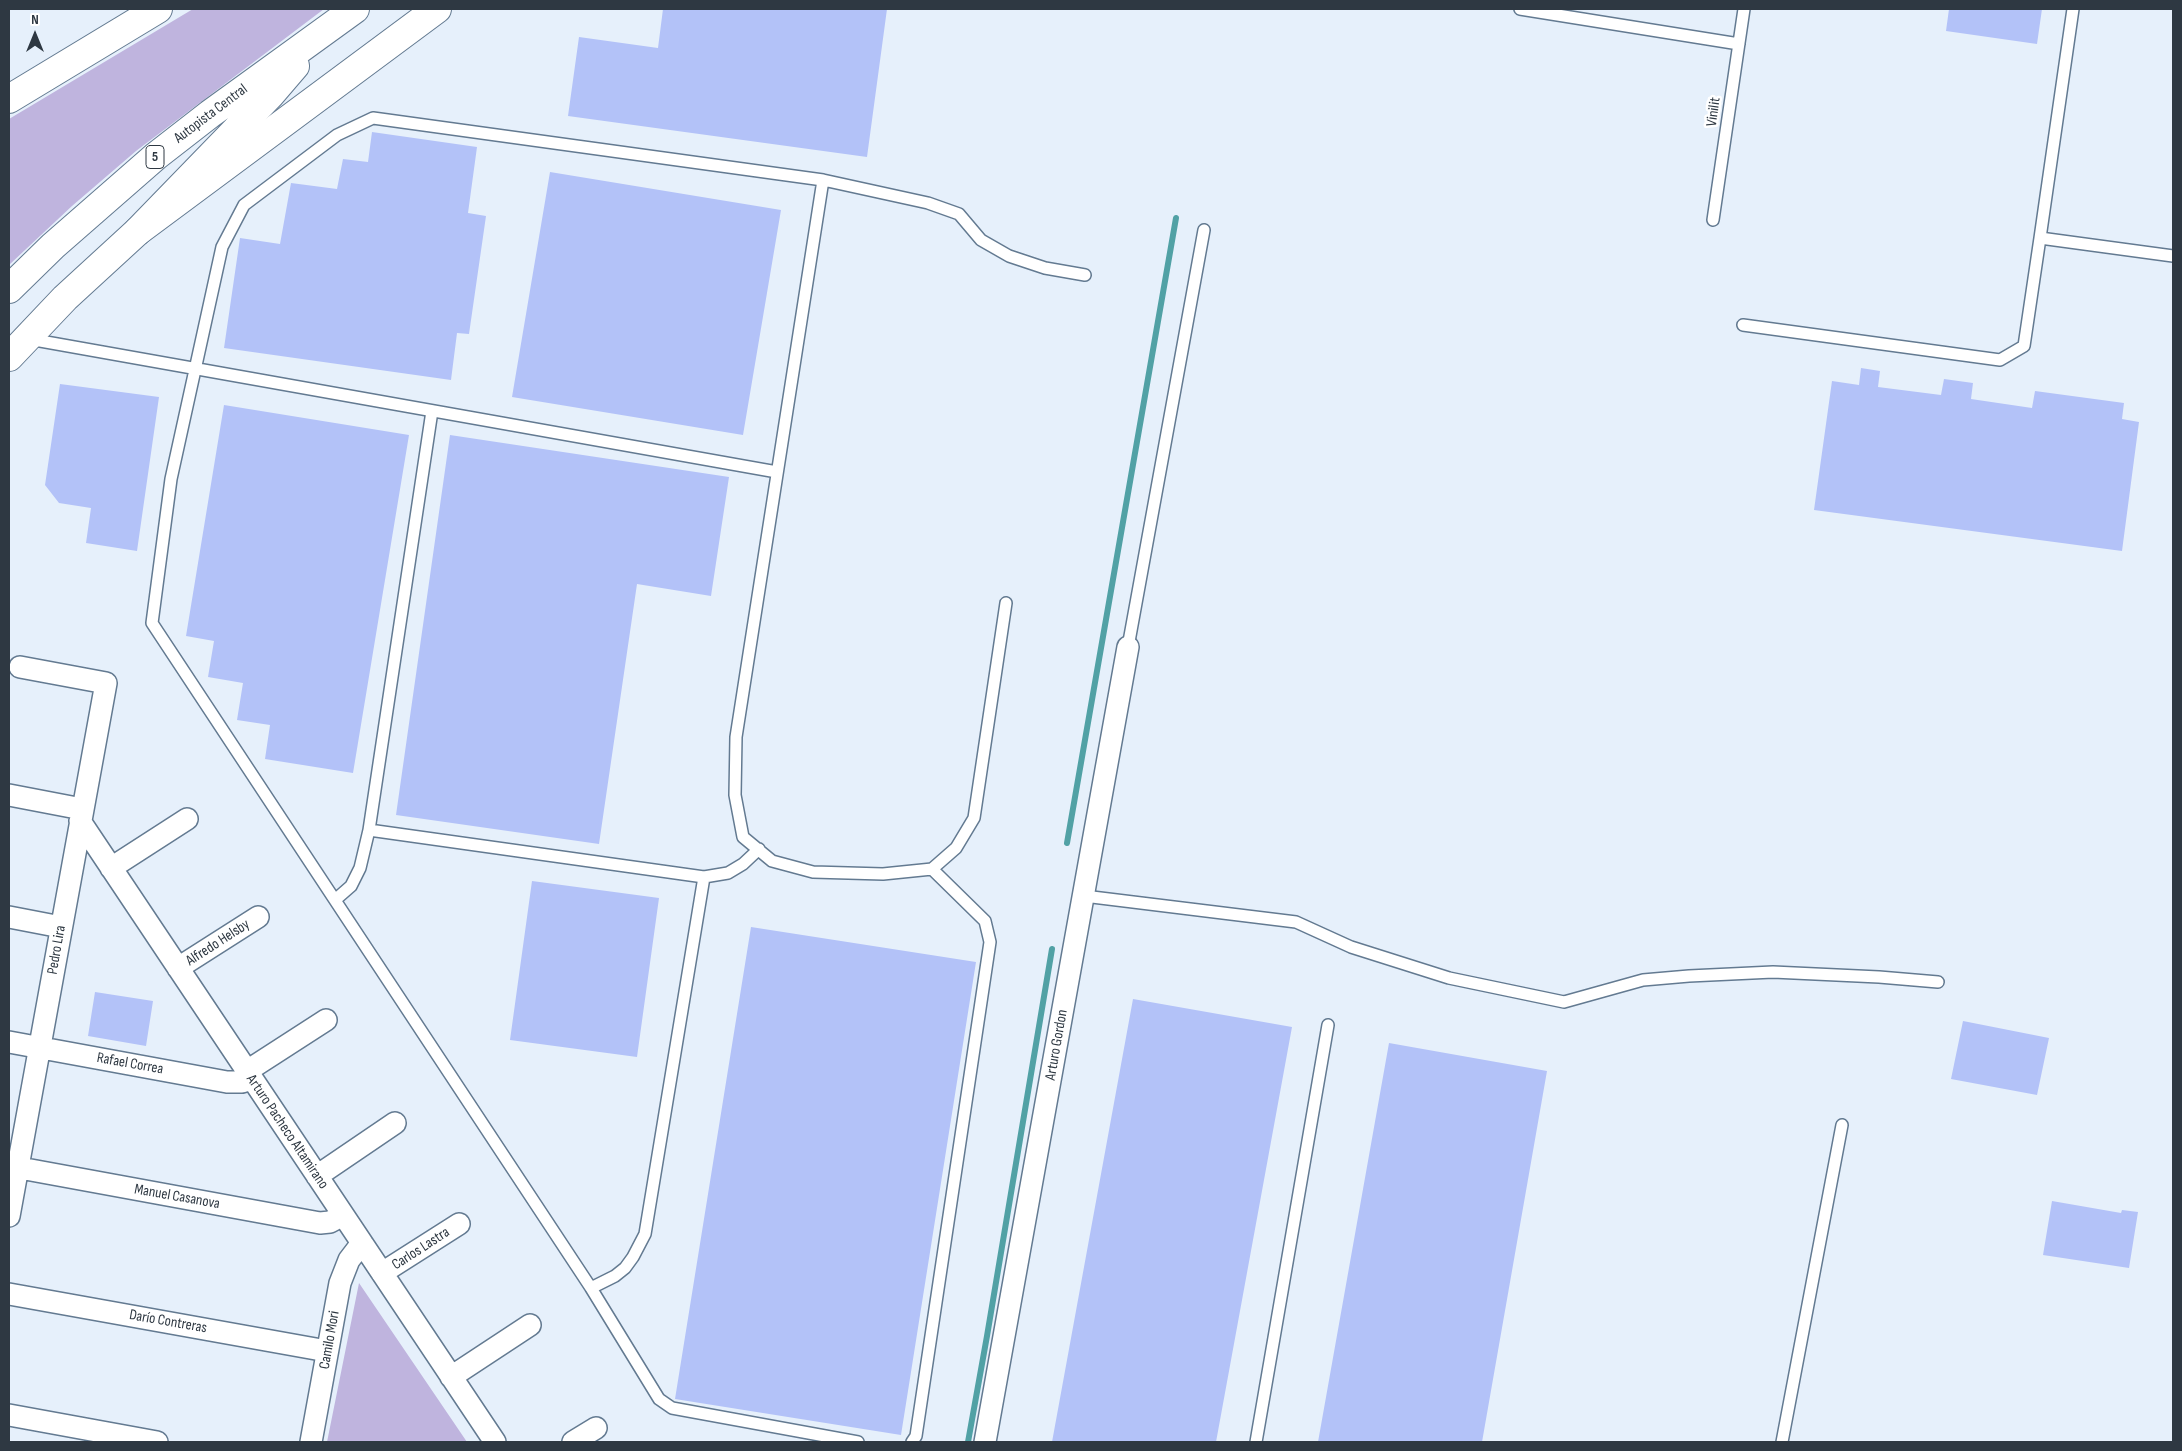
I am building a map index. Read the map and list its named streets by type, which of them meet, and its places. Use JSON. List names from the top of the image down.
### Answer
{
  "streets": {
    "main road": ["Autopista Central", "5"],
    "street": [
      "Alfredo Helsby",
      "Pedro Lira",
      "Arturo Gordon",
      "Rafael Correa",
      "Arturo Pacheco Altamirano",
      "Manuel Casanova",
      "Carlos Lastra",
      "Darío Contreras",
      "Camilo Mori"
    ],
    "lane": ["Vinilit"]
  },
  "crossings": [
    ["Alfredo Helsby", "Arturo Pacheco Altamirano"],
    ["Pedro Lira", "Rafael Correa"],
    ["Pedro Lira", "Arturo Pacheco Altamirano"],
    ["Pedro Lira", "Manuel Casanova"],
    ["Rafael Correa", "Arturo Pacheco Altamirano"],
    ["Arturo Pacheco Altamirano", "Manuel Casanova"],
    ["Arturo Pacheco Altamirano", "Carlos Lastra"],
    ["Arturo Pacheco Altamirano", "Camilo Mori"],
    ["Darío Contreras", "Camilo Mori"]
  ],
  "north": "top"
}
